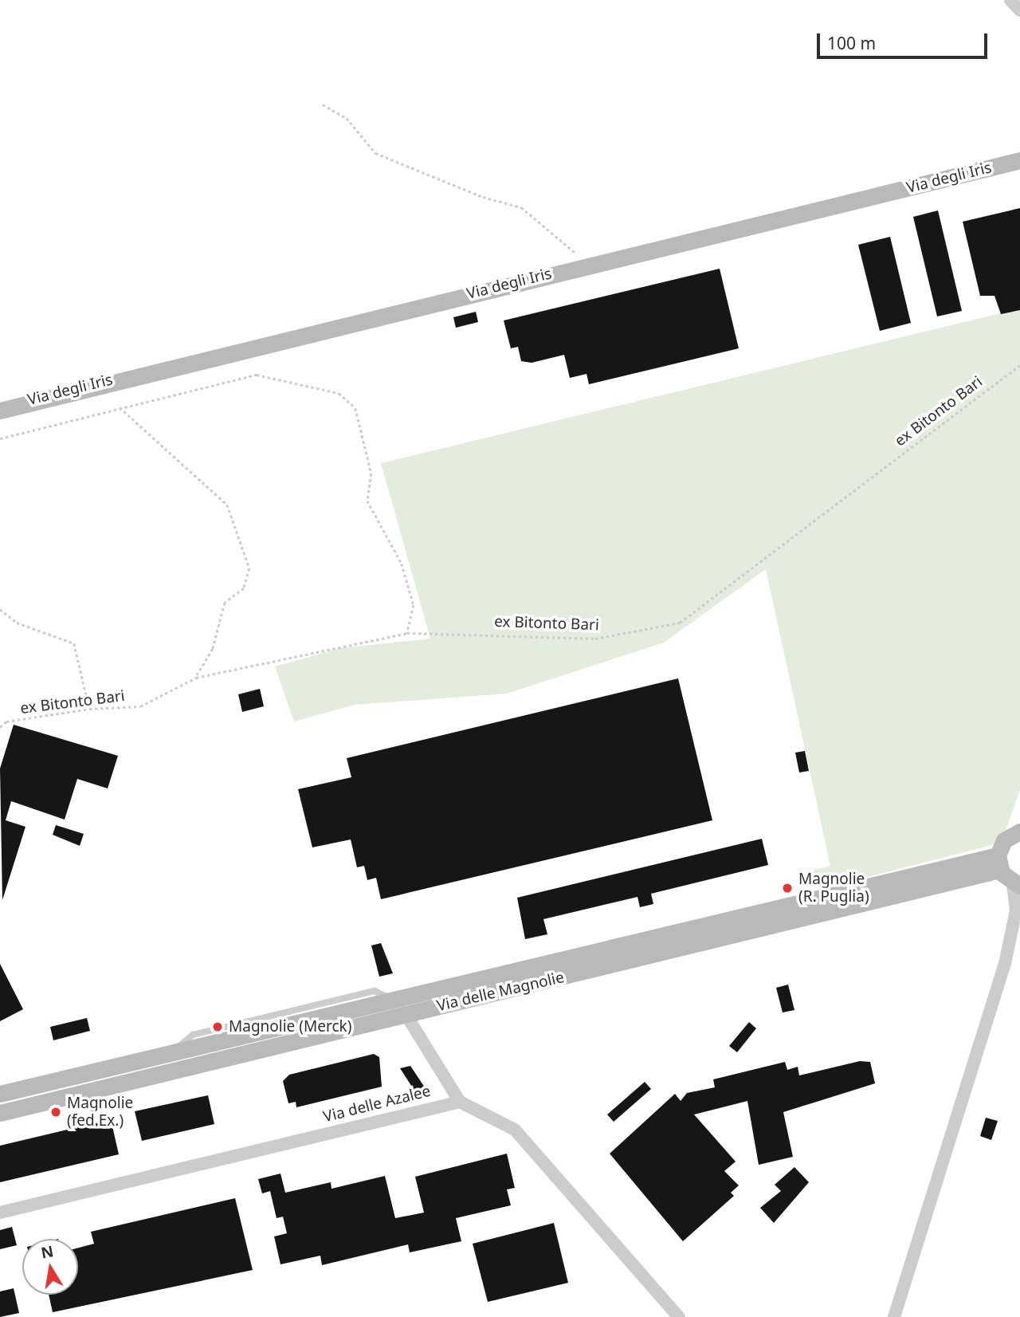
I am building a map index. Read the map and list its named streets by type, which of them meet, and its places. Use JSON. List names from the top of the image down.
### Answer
{
  "streets": {
    "street": ["Via degli Iris", "Via delle Magnolie", "Via delle Azalee"],
    "path": ["ex Bitonto Bari"]
  },
  "places": ["Magnolie (R. Puglia)", "Magnolie (Merck)", "Magnolie (fed.Ex.)"],
  "scale_bar": "100 m",
  "north": "top"
}
